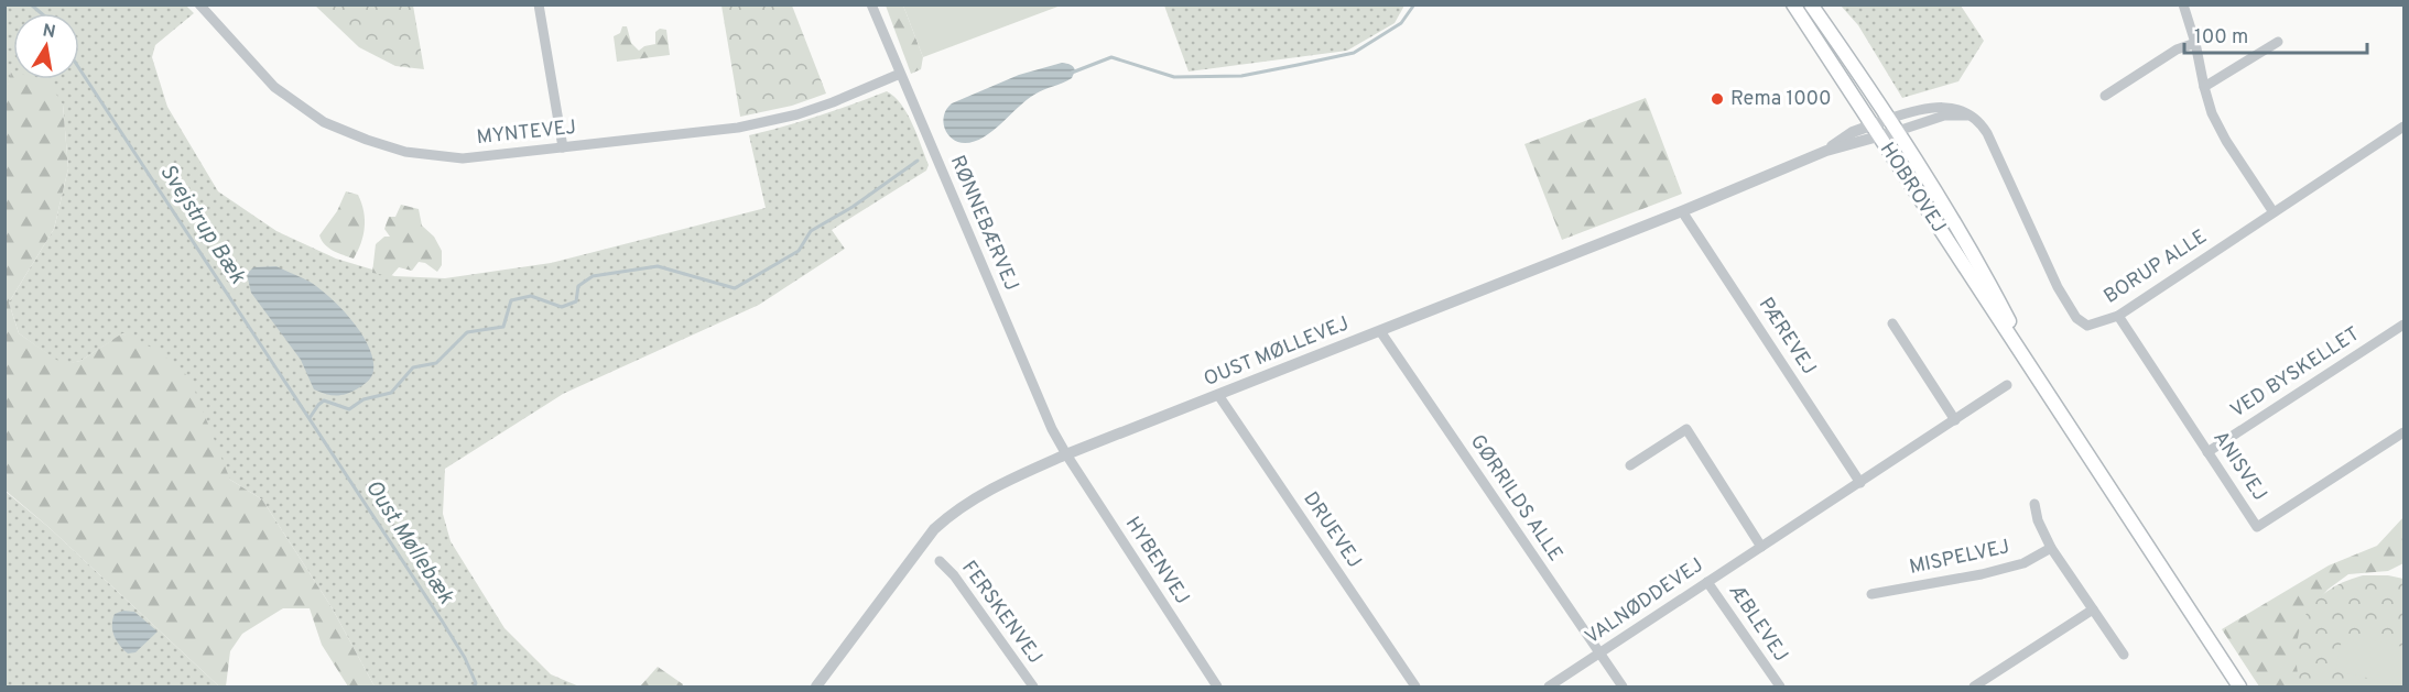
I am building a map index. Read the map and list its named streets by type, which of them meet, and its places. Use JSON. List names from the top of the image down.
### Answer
{
  "streets": {
    "main road": ["HOBROVEJ"],
    "street": [
      "MYNTEVEJ",
      "RØNNEBÆRVEJ",
      "BORUP ALLE",
      "PÆREVEJ",
      "OUST MØLLEVEJ",
      "VED BYSKELLET",
      "ANISVEJ",
      "GØRRILDS ALLE",
      "DRUEVEJ",
      "MISPELVEJ",
      "HYBENVEJ",
      "VALNØDDEVEJ",
      "FERSKENVEJ",
      "ÆBLEVEJ"
    ]
  },
  "crossings": [
    ["MYNTEVEJ", "RØNNEBÆRVEJ"],
    ["HOBROVEJ", "OUST MØLLEVEJ"],
    ["RØNNEBÆRVEJ", "OUST MØLLEVEJ"],
    ["RØNNEBÆRVEJ", "HYBENVEJ"],
    ["BORUP ALLE", "ANISVEJ"],
    ["PÆREVEJ", "OUST MØLLEVEJ"],
    ["PÆREVEJ", "VALNØDDEVEJ"],
    ["OUST MØLLEVEJ", "GØRRILDS ALLE"],
    ["OUST MØLLEVEJ", "DRUEVEJ"],
    ["OUST MØLLEVEJ", "HYBENVEJ"],
    ["VED BYSKELLET", "ANISVEJ"],
    ["GØRRILDS ALLE", "VALNØDDEVEJ"],
    ["VALNØDDEVEJ", "ÆBLEVEJ"]
  ],
  "water": ["Svejstrup Bæk", "Oust Møllebæk"],
  "places": ["Rema 1000"],
  "scale_bar": "100 m",
  "north": "top"
}
